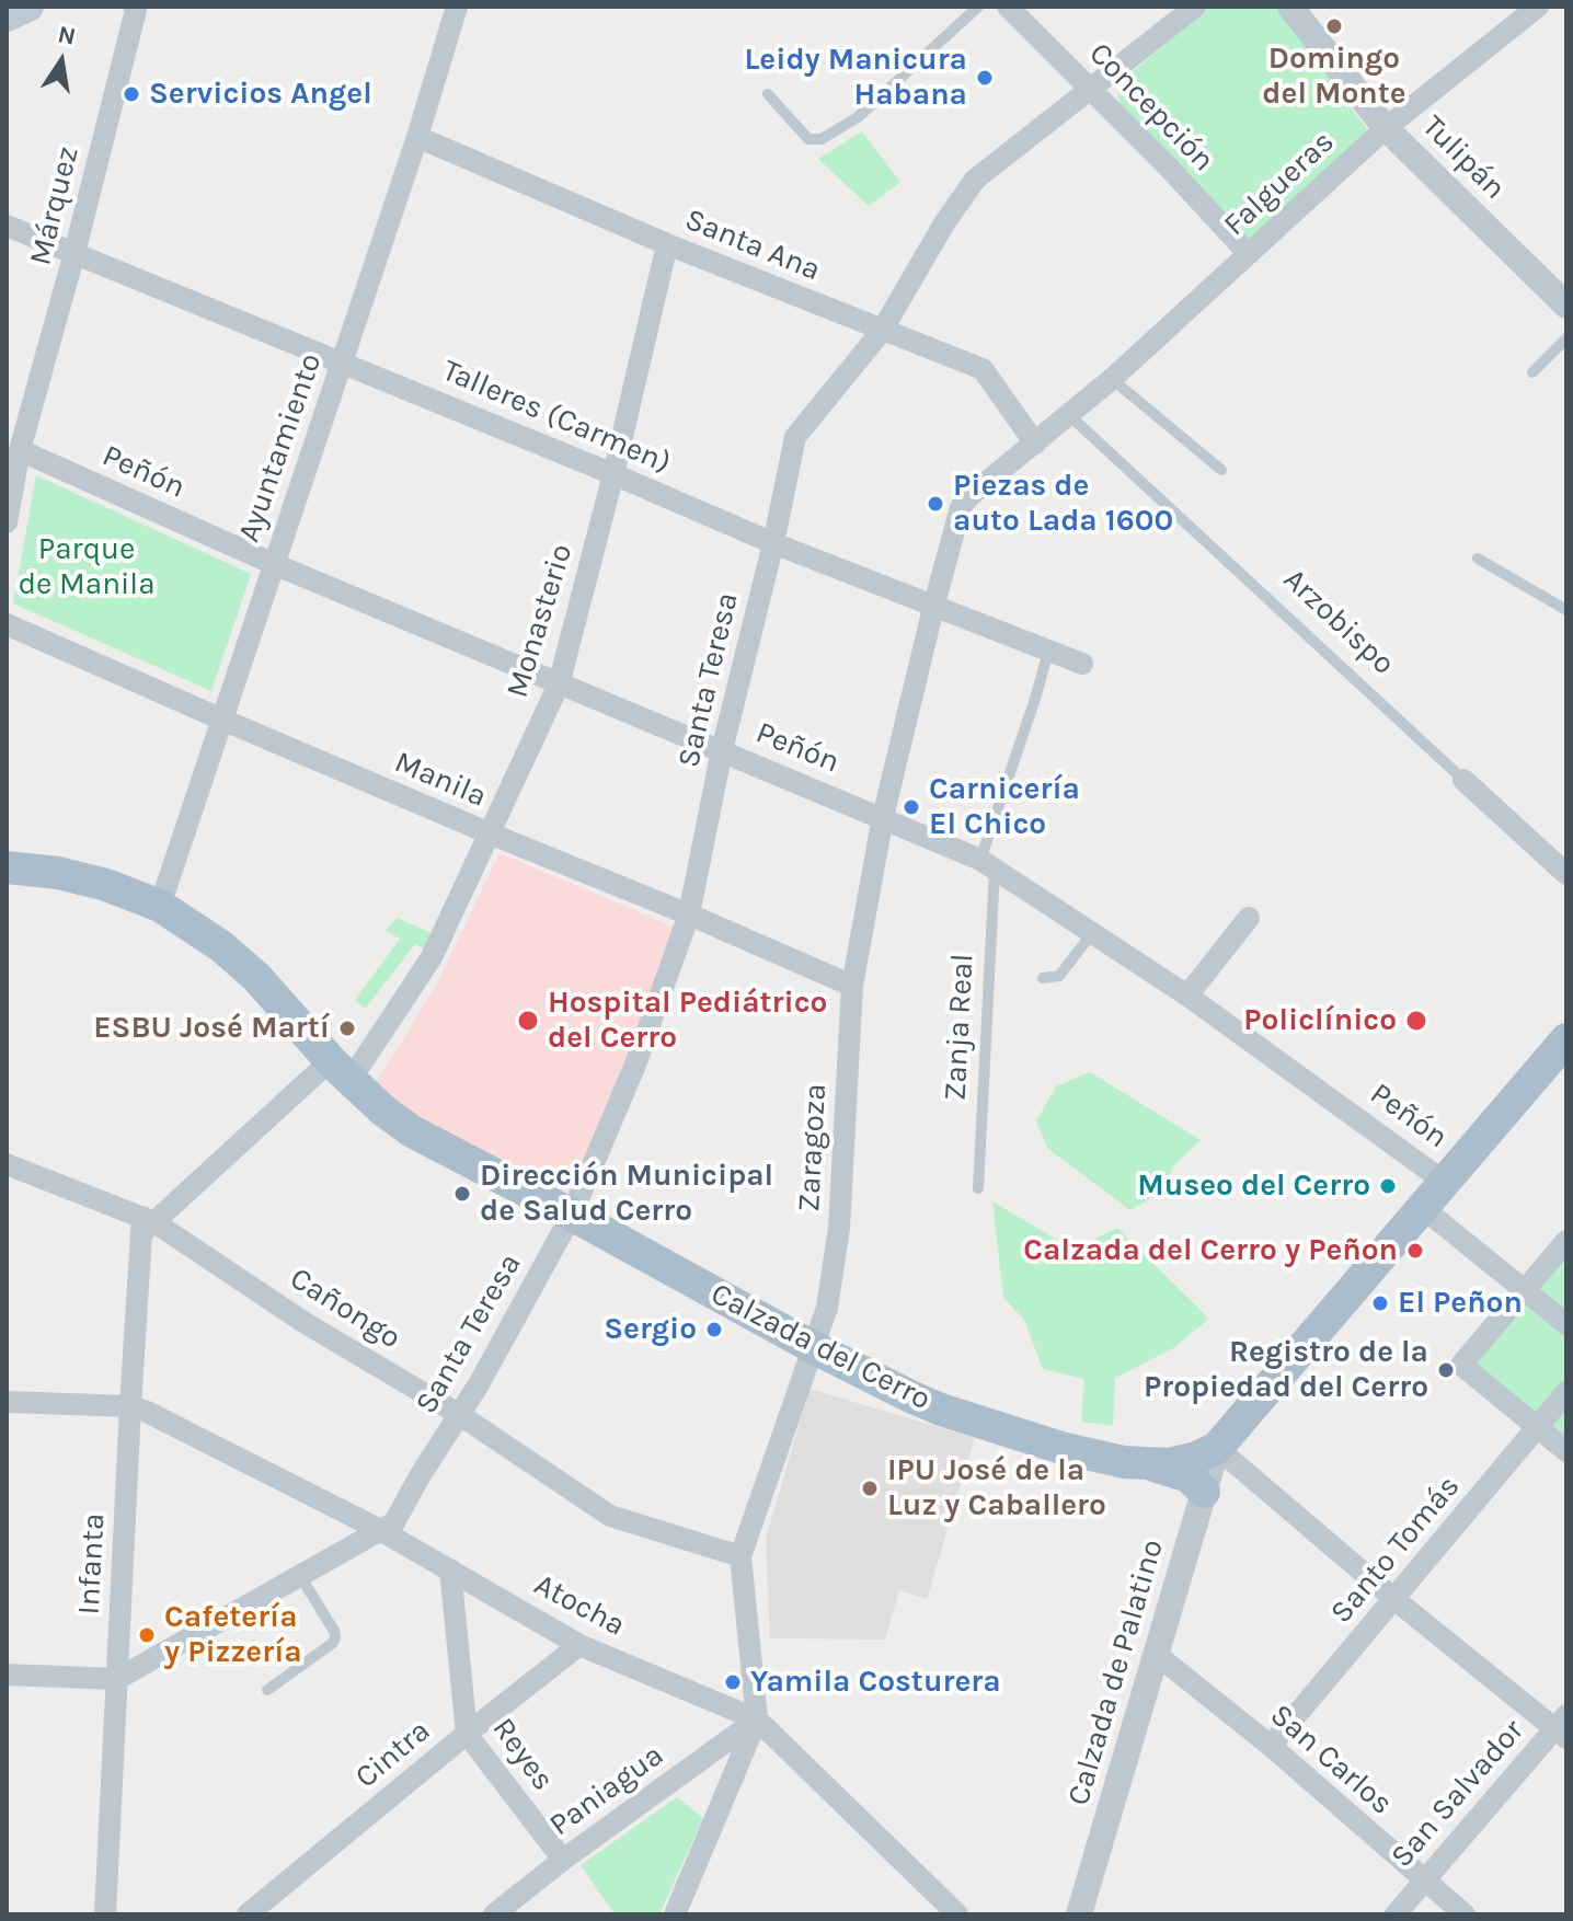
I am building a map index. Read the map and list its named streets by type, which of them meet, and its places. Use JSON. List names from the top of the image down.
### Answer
{
  "streets": {
    "main road": ["Calzada del Cerro"],
    "street": [
      "Concepción",
      "Tulipán",
      "Falgueras",
      "Márquez",
      "Santa Ana",
      "Talleres (Carmen)",
      "Ayuntamiento",
      "Peñón",
      "Monasterio",
      "Arzobispo",
      "Santa Teresa",
      "Manila",
      "Zaragoza",
      "Cañongo",
      "Santo Tomás",
      "Infanta",
      "Atocha",
      "Calzada de Palatino",
      "Cintra",
      "Reyes",
      "San Carlos",
      "Paniagua",
      "San Salvador"
    ],
    "lane": ["Zanja Real"]
  },
  "crossings": [
    ["Concepción", "Falgueras"],
    ["Concepción", "Santa Teresa"],
    ["Tulipán", "Falgueras"],
    ["Falgueras", "Arzobispo"],
    ["Falgueras", "Zaragoza"],
    ["Márquez", "Talleres (Carmen)"],
    ["Márquez", "Peñón"],
    ["Santa Ana", "Ayuntamiento"],
    ["Santa Ana", "Monasterio"],
    ["Santa Ana", "Santa Teresa"],
    ["Santa Ana", "Zaragoza"],
    ["Talleres (Carmen)", "Ayuntamiento"],
    ["Talleres (Carmen)", "Monasterio"],
    ["Talleres (Carmen)", "Santa Teresa"],
    ["Talleres (Carmen)", "Zanja Real"],
    ["Talleres (Carmen)", "Zaragoza"],
    ["Ayuntamiento", "Peñón"],
    ["Ayuntamiento", "Manila"],
    ["Ayuntamiento", "Calzada del Cerro"],
    ["Peñón", "Monasterio"],
    ["Peñón", "Santa Teresa"],
    ["Peñón", "Zanja Real"],
    ["Peñón", "Zaragoza"],
    ["Peñón", "Calzada del Cerro"],
    ["Monasterio", "Manila"],
    ["Monasterio", "Cañongo"],
    ["Monasterio", "Calzada del Cerro"],
    ["Monasterio", "Infanta"],
    ["Arzobispo", "Zaragoza"],
    ["Santa Teresa", "Manila"],
    ["Santa Teresa", "Cañongo"],
    ["Santa Teresa", "Calzada del Cerro"],
    ["Santa Teresa", "Infanta"],
    ["Santa Teresa", "Atocha"],
    ["Manila", "Zaragoza"],
    ["Zaragoza", "Cañongo"],
    ["Zaragoza", "Calzada del Cerro"],
    ["Zaragoza", "Atocha"],
    ["Zaragoza", "Paniagua"],
    ["Cañongo", "Infanta"],
    ["Calzada del Cerro", "Calzada de Palatino"],
    ["Santo Tomás", "San Carlos"],
    ["Infanta", "Atocha"],
    ["Atocha", "Cintra"],
    ["Atocha", "Reyes"],
    ["Atocha", "Paniagua"],
    ["Calzada de Palatino", "San Carlos"],
    ["Cintra", "Reyes"],
    ["Reyes", "Paniagua"],
    ["San Carlos", "San Salvador"]
  ],
  "parks": ["Parque de Manila"],
  "places": [
    "Domingo del Monte",
    "Leidy Manicura Habana",
    "Servicios Angel",
    "Piezas de auto Lada 1600",
    "Carnicería El Chico",
    "Hospital Pediátrico del Cerro",
    "Policlínico",
    "ESBU José Martí",
    "Museo del Cerro",
    "Dirección Municipal de Salud Cerro",
    "Calzada del Cerro y Peñon",
    "El Peñon",
    "Sergio",
    "Registro de la Propiedad del Cerro",
    "IPU José de la Luz y Caballero",
    "Cafetería y Pizzería",
    "Yamila Costurera"
  ],
  "north": "top"
}
